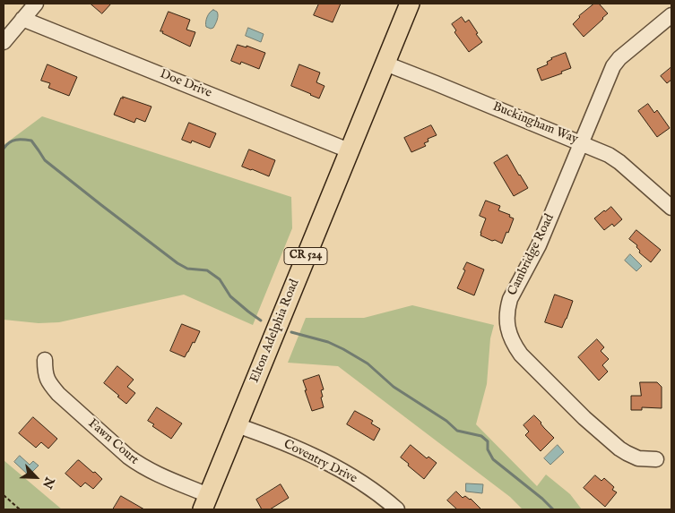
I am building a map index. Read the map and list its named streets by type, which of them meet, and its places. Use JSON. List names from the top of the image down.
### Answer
{
  "streets": {
    "main road": ["CR 524", "Elton Adelphia Road"],
    "street": [
      "Doe Drive",
      "Buckingham Way",
      "Cambridge Road",
      "Fawn Court",
      "Coventry Drive"
    ]
  },
  "crossings": [
    ["Doe Drive", "Elton Adelphia Road"],
    ["Buckingham Way", "Cambridge Road"],
    ["Buckingham Way", "Elton Adelphia Road"],
    ["Elton Adelphia Road", "Fawn Court"],
    ["Elton Adelphia Road", "Coventry Drive"]
  ],
  "north": "bottom right"
}
